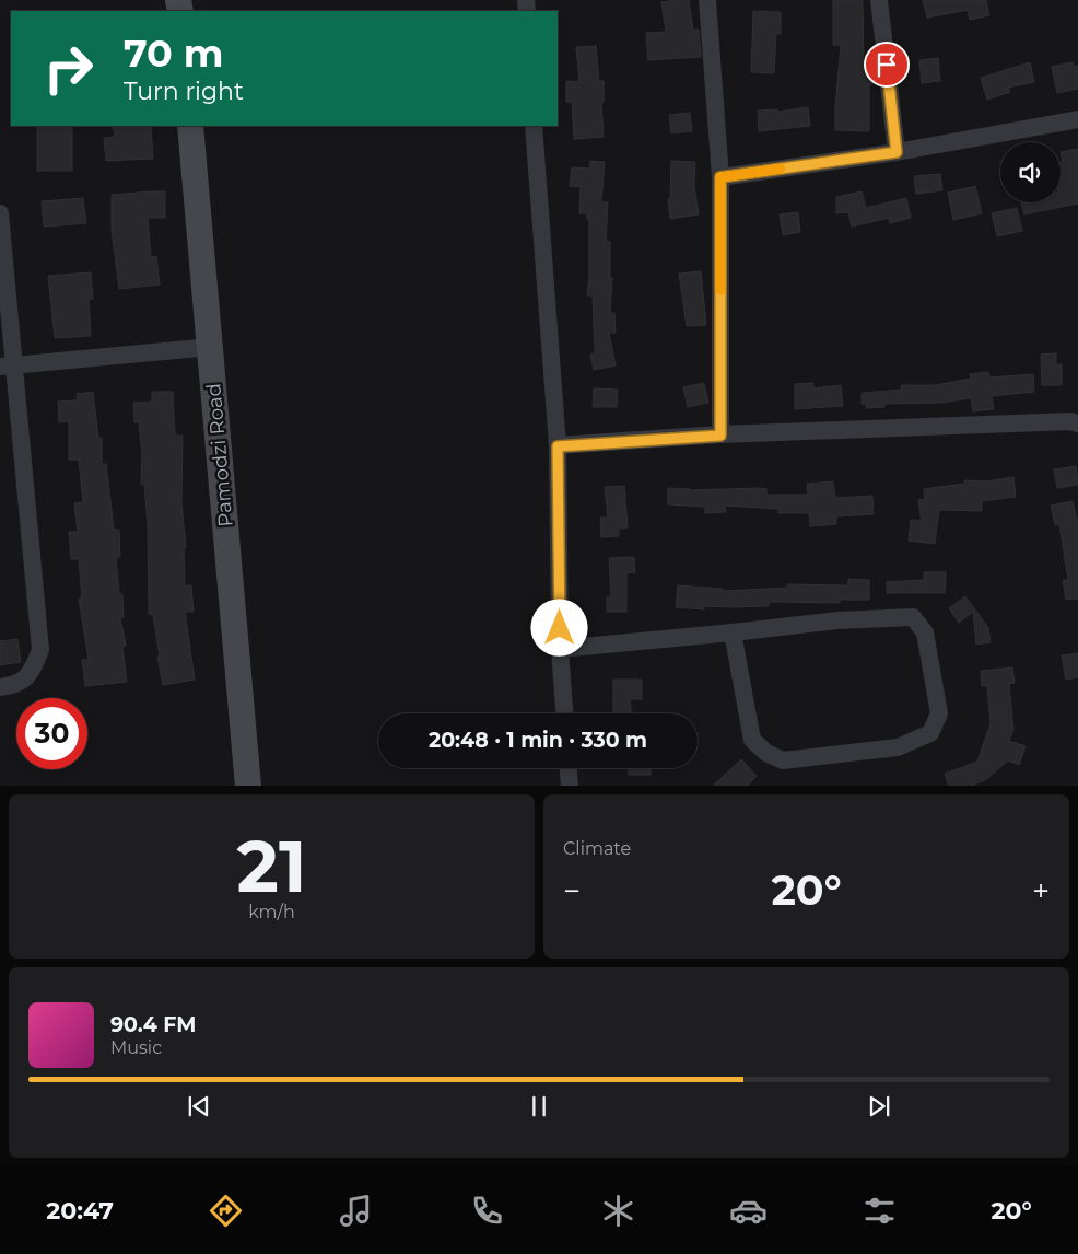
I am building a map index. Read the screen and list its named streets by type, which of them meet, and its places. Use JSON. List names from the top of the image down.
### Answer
{
  "streets": {
    "street": ["Pamodzi Road"]
  },
  "page": {
    "turn": ["70 m", "Turn right"],
    "limit": "30",
    "trip": "20:48 · 1 min · 330 m",
    "tile": [
      ["21", "km/h"],
      "Climate"
    ],
    "heat": ["−", "20°", "+"],
    "song": ["90.4 FM", "Music"],
    "tabs": ["20:47", "20°"]
  }
}
